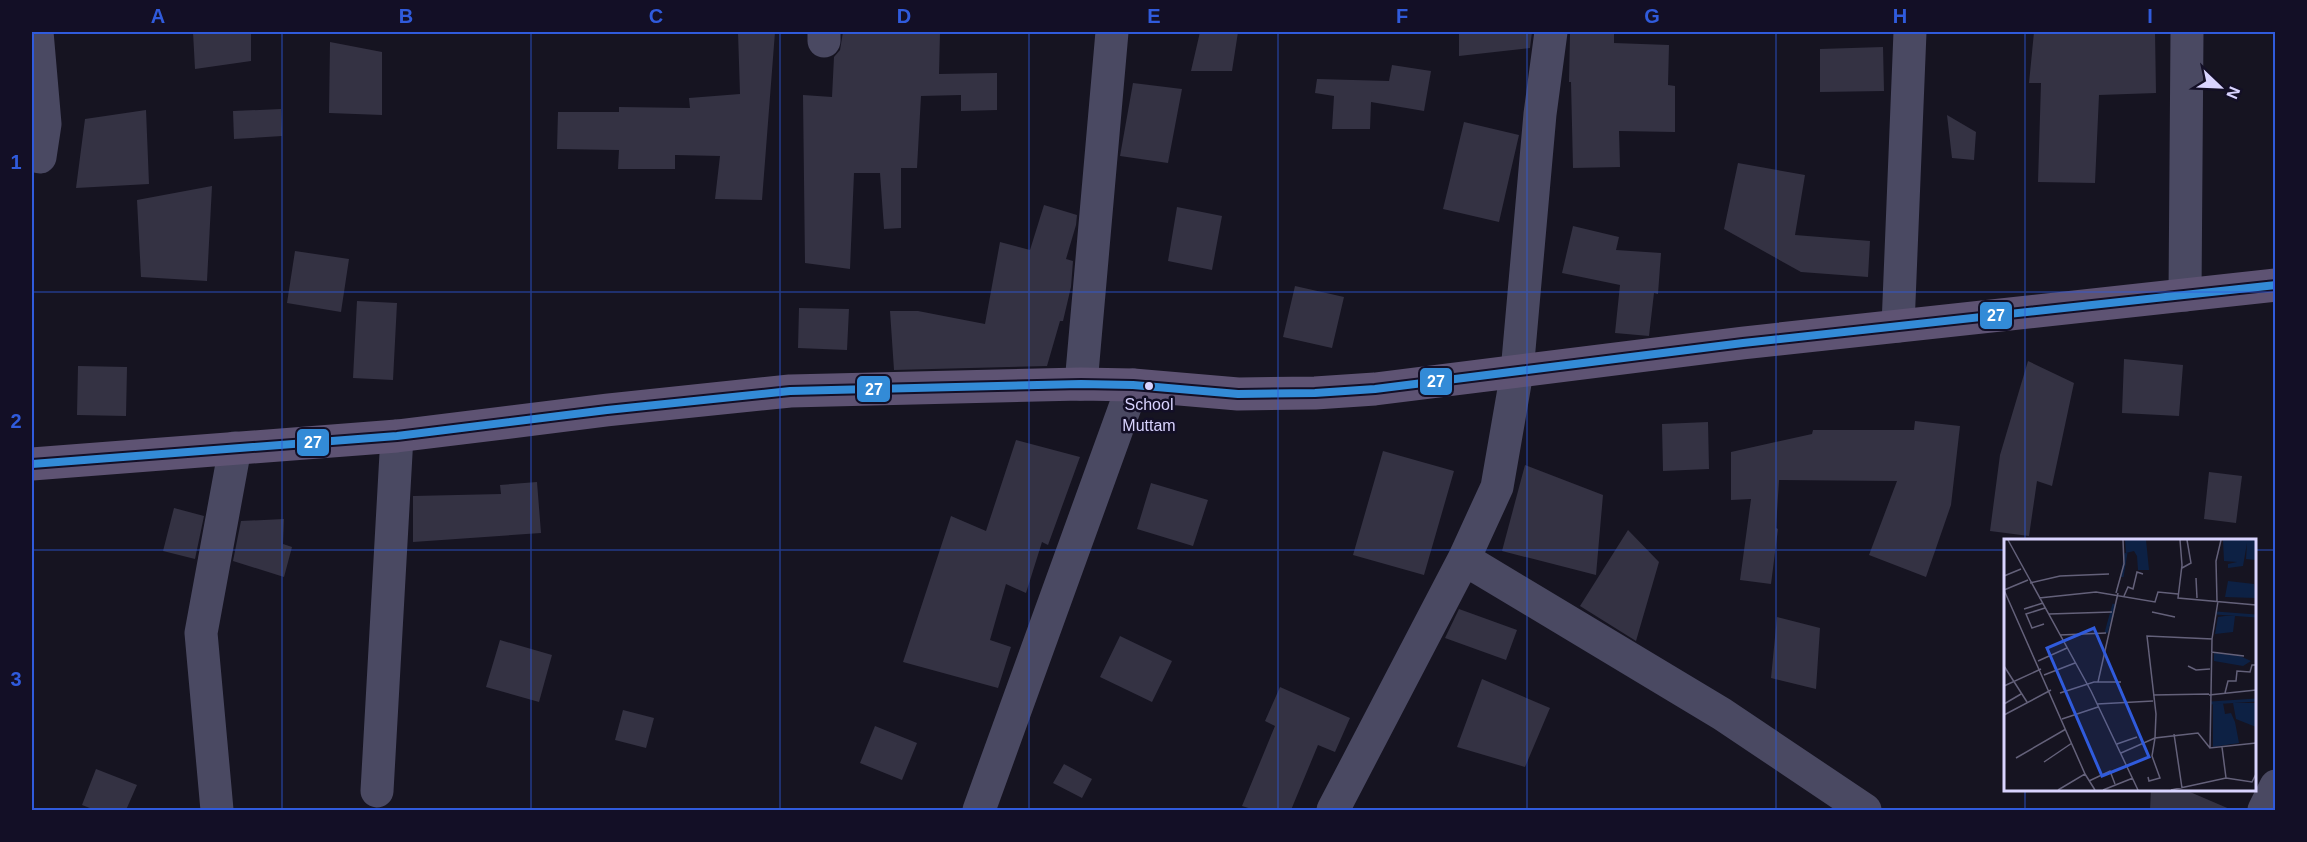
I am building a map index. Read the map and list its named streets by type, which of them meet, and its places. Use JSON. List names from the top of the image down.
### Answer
{
  "places": ["School Muttam"],
  "lines": ["transit line 27"],
  "north": "bottom right",
  "grid": {
    "columns": [
      "A",
      "B",
      "C",
      "D",
      "E",
      "F",
      "G",
      "H",
      "I"
    ],
    "rows": ["1", "2", "3"]
  }
}
